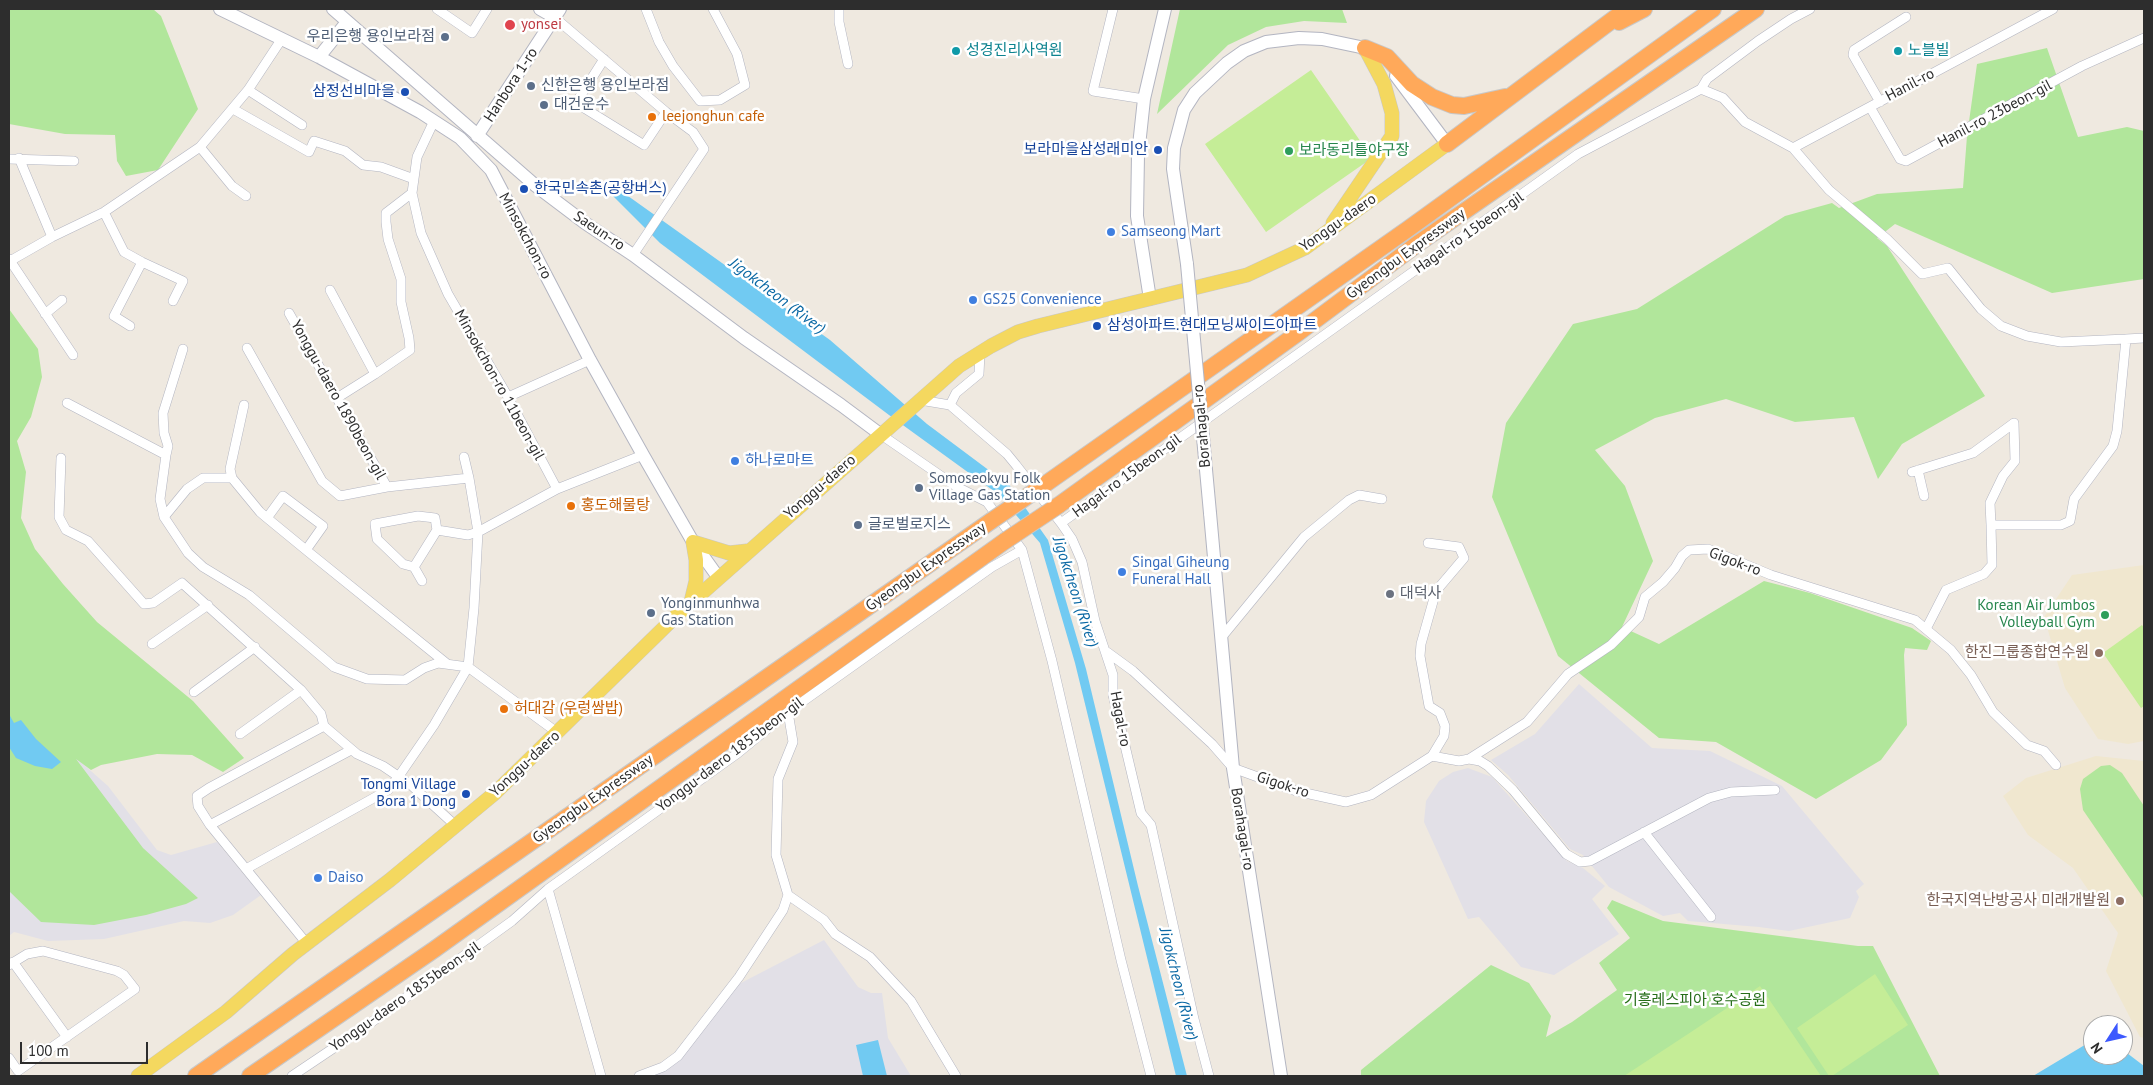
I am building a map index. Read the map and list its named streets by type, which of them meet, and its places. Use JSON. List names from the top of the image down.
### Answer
{
  "streets": {
    "highway": ["Yonggu-daero", "Gyeongbu Expressway"],
    "main road": [
      "Hanbora 1-ro",
      "Saeun-ro",
      "Minsokchon-ro",
      "Borahagal-ro"
    ],
    "street": [
      "Hanil-ro",
      "Hanil-ro 23beon-gil",
      "Hagal-ro 15beon-gil",
      "Minsokchon-ro 11beon-gil",
      "Yonggu-daero 1890beon-gil",
      "Gigok-ro",
      "Hagal-ro",
      "Yonggu-daero 1855beon-gil"
    ]
  },
  "crossings": [
    ["Hanbora 1-ro", "Saeun-ro"],
    ["Hanil-ro", "Hanil-ro 23beon-gil"],
    ["Yonggu-daero", "Saeun-ro"],
    ["Yonggu-daero", "Minsokchon-ro"],
    ["Yonggu-daero", "Borahagal-ro"],
    ["Hagal-ro 15beon-gil", "Hagal-ro"],
    ["Minsokchon-ro", "Minsokchon-ro 11beon-gil"],
    ["Borahagal-ro", "Gigok-ro"],
    ["Gigok-ro", "Hagal-ro"]
  ],
  "water": ["Jigokcheon (River)"],
  "parks": ["기흥레스피아 호수공원"],
  "places": [
    "yonsei",
    "우리은행 용인보라점",
    "성경진리사역원",
    "노블빌",
    "신한은행 용인보라점",
    "삼정선비마을",
    "대건운수",
    "leejonghun cafe",
    "보라마을삼성래미안",
    "보라동리틀야구장",
    "한국민속촌(공항버스)",
    "Samseong Mart",
    "GS25 Convenience",
    "삼성아파트.현대모닝싸이드아파트",
    "하나로마트",
    "Somoseokyu Folk Village Gas Station",
    "홍도해물탕",
    "글로벌로지스",
    "Singal Giheung Funeral Hall",
    "대덕사",
    "Yonginmunhwa Gas Station",
    "Korean Air Jumbos Volleyball Gym",
    "한진그룹종합연수원",
    "허대감 (우렁쌈밥)",
    "Tongmi Village Bora 1 Dong",
    "Daiso",
    "한국지역난방공사 미래개발원"
  ],
  "scale_bar": "100 m",
  "north": "bottom left"
}
